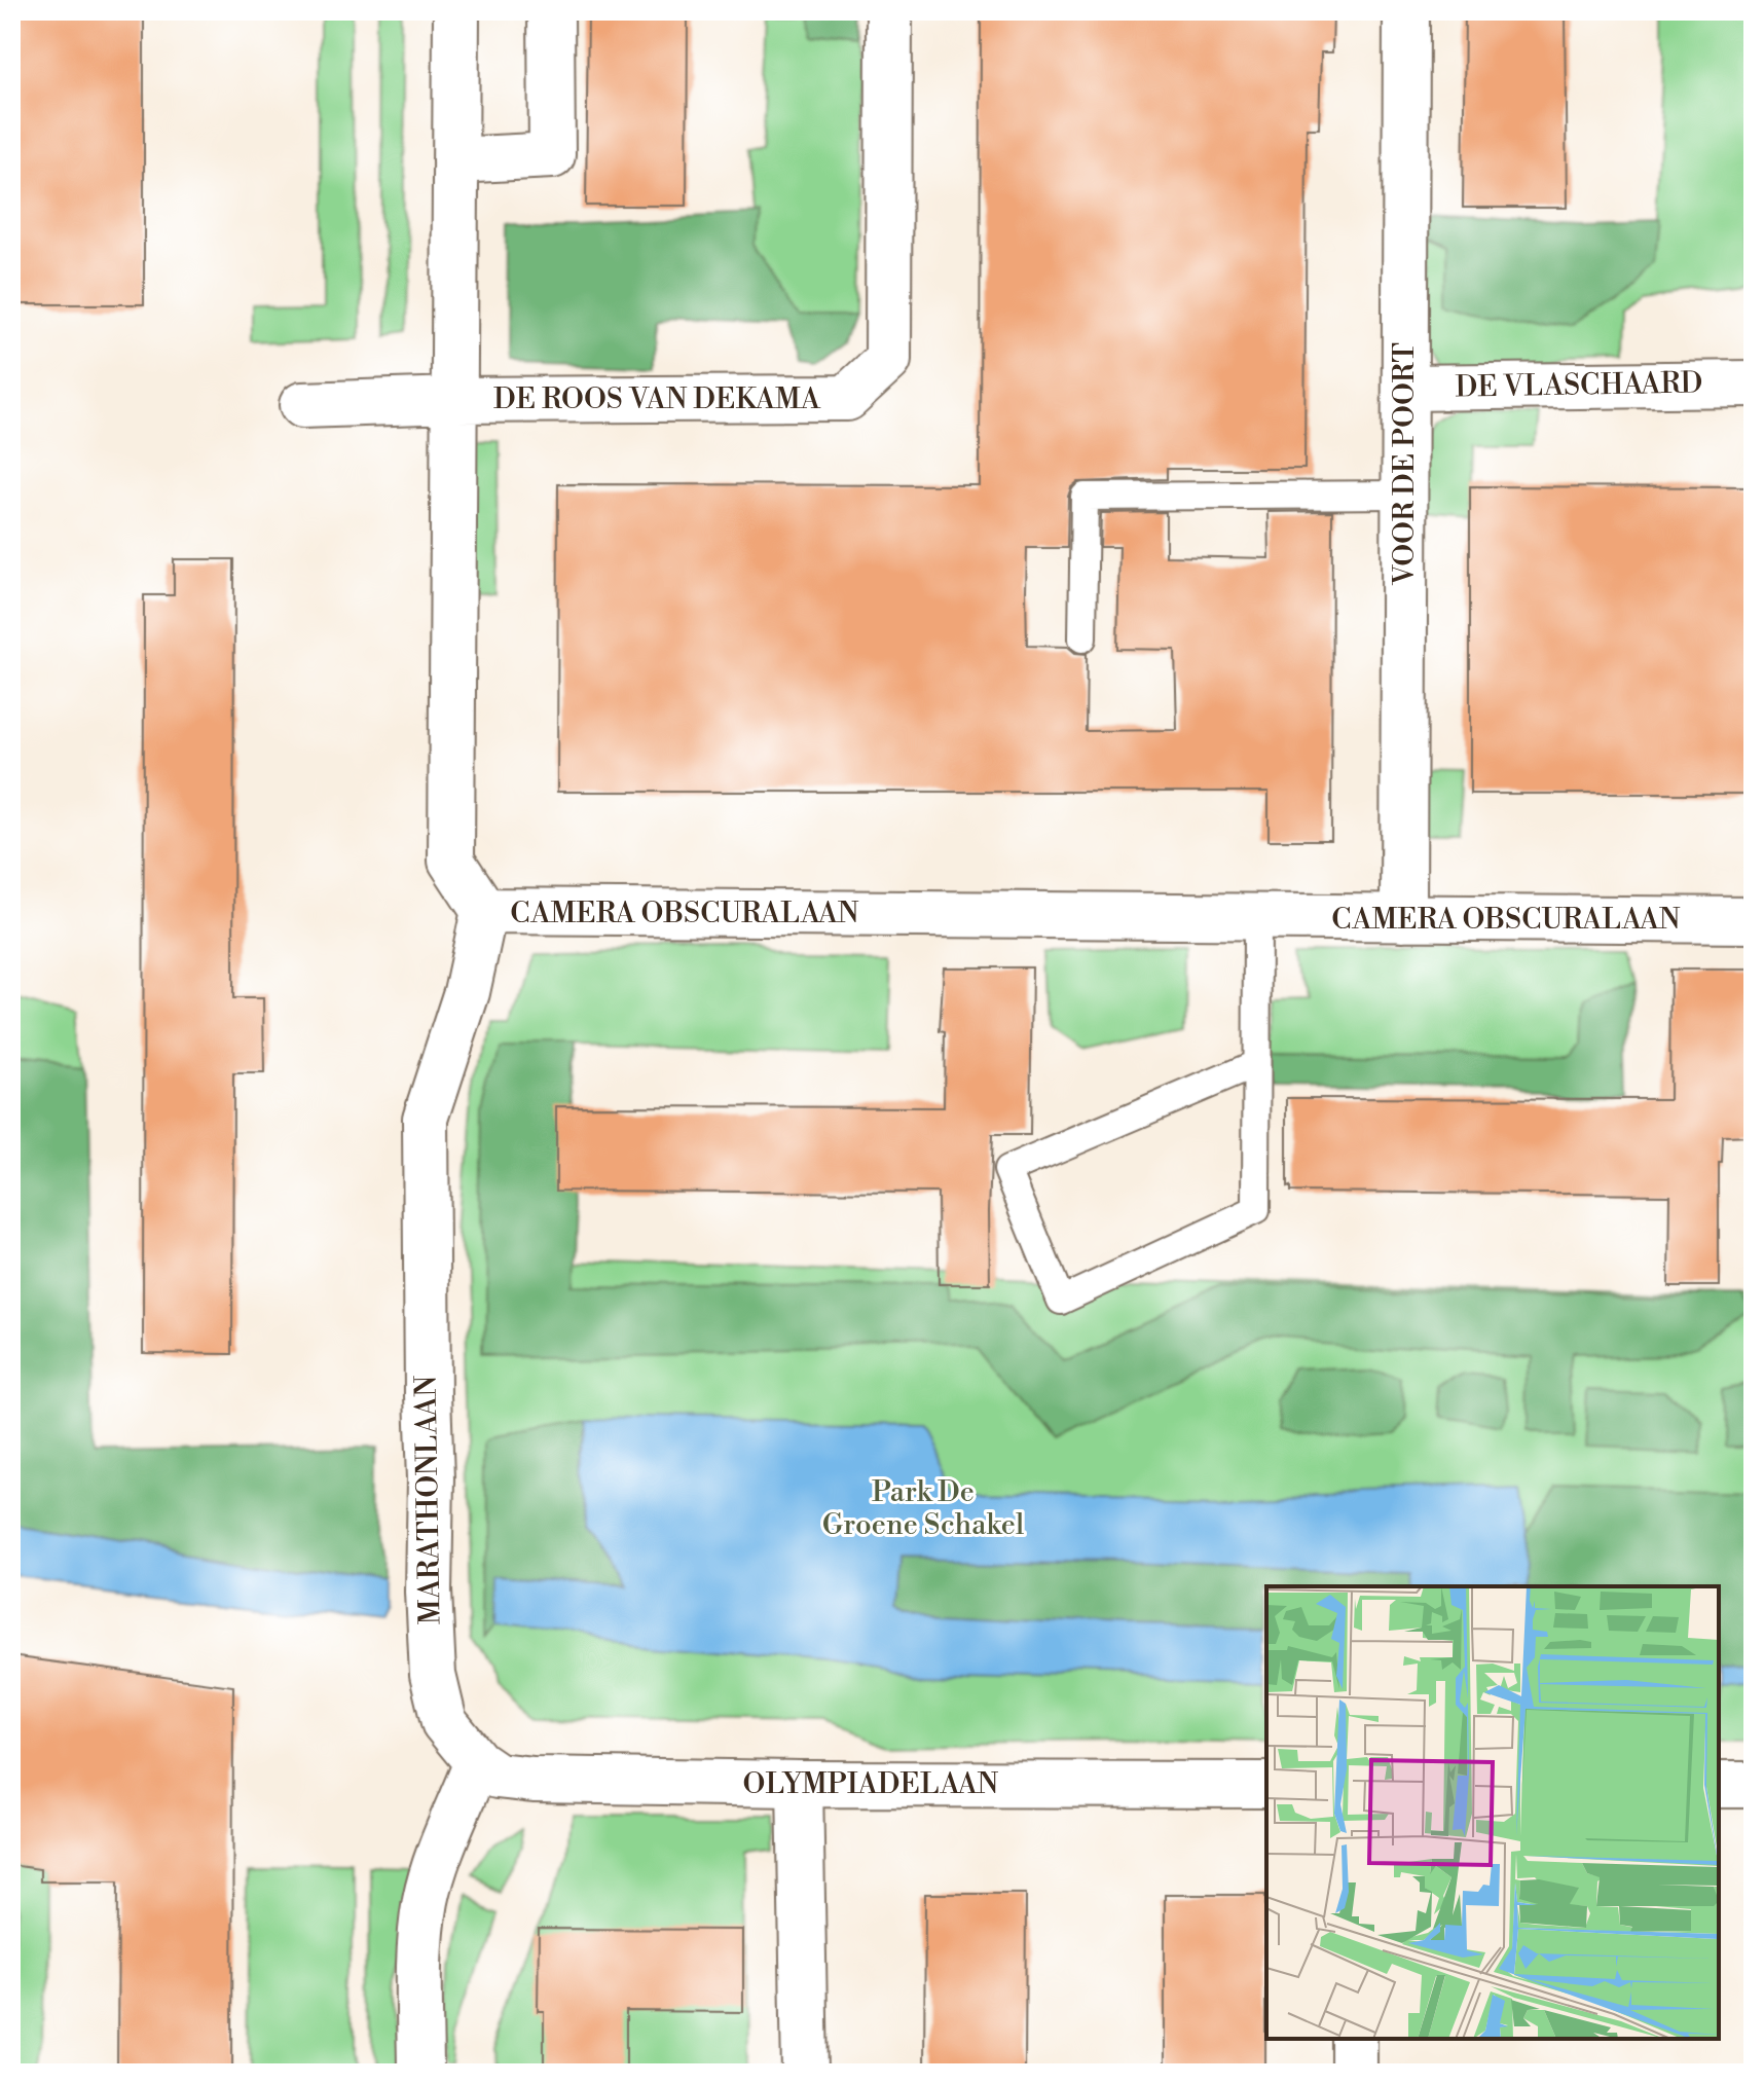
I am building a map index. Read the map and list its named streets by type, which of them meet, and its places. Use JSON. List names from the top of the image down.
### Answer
{
  "streets": {
    "street": [
      "DE VLASCHAARD",
      "DE ROOS VAN DEKAMA",
      "VOOR DE POORT",
      "CAMERA OBSCURALAAN",
      "MARATHONLAAN",
      "OLYMPIADELAAN"
    ]
  },
  "crossings": [
    ["DE VLASCHAARD", "VOOR DE POORT"],
    ["DE ROOS VAN DEKAMA", "CAMERA OBSCURALAAN"],
    ["VOOR DE POORT", "CAMERA OBSCURALAAN"],
    ["CAMERA OBSCURALAAN", "MARATHONLAAN"],
    ["MARATHONLAAN", "OLYMPIADELAAN"]
  ],
  "parks": ["Park De Groene Schakel"]
}
